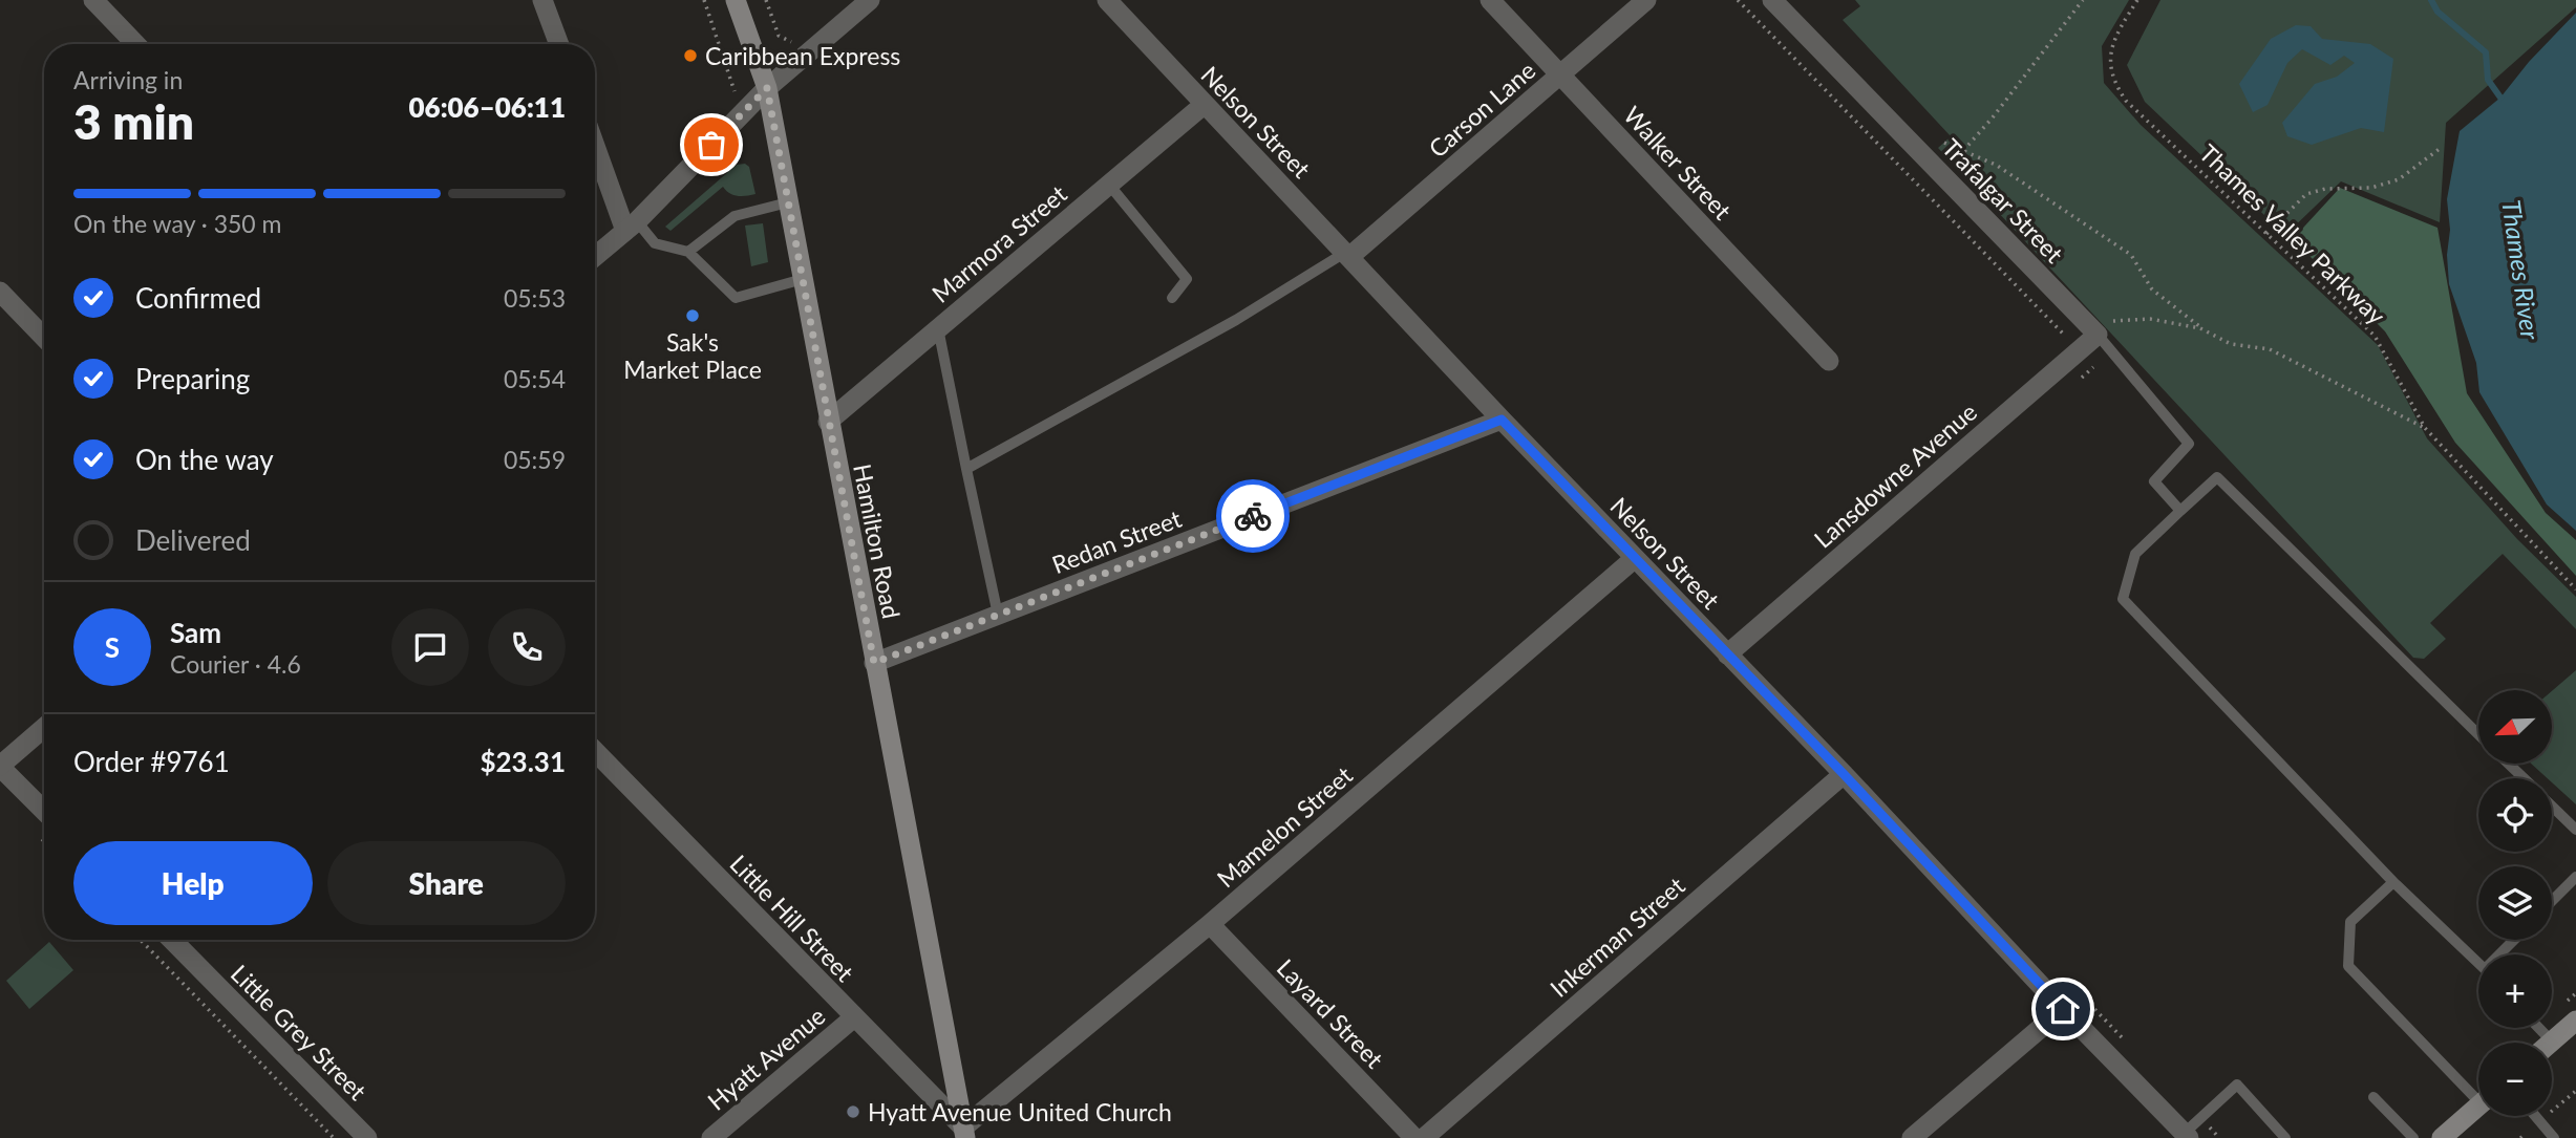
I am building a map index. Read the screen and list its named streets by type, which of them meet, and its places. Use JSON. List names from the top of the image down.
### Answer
{
  "streets": {
    "main road": ["Hamilton Road"],
    "street": [
      "Carson Lane",
      "Nelson Street",
      "Walker Street",
      "Trafalgar Street",
      "Marmora Street",
      "Lansdowne Avenue",
      "Redan Street",
      "Mamelon Street",
      "Little Hill Street",
      "Inkerman Street",
      "Layard Street",
      "Little Grey Street",
      "Hyatt Avenue"
    ],
    "path": ["Thames Valley Parkway"]
  },
  "crossings": [
    ["Carson Lane", "Nelson Street"],
    ["Carson Lane", "Walker Street"],
    ["Nelson Street", "Marmora Street"],
    ["Nelson Street", "Lansdowne Avenue"],
    ["Nelson Street", "Redan Street"],
    ["Nelson Street", "Mamelon Street"],
    ["Nelson Street", "Inkerman Street"],
    ["Trafalgar Street", "Lansdowne Avenue"],
    ["Marmora Street", "Hamilton Road"],
    ["Hamilton Road", "Redan Street"],
    ["Hamilton Road", "Mamelon Street"],
    ["Hamilton Road", "Little Hill Street"],
    ["Mamelon Street", "Little Hill Street"],
    ["Mamelon Street", "Layard Street"],
    ["Little Hill Street", "Hyatt Avenue"]
  ],
  "water": ["Thames River"],
  "places": ["Caribbean Express", "Sak's Market Place", "Hyatt Avenue United Church"],
  "north": "bottom left",
  "page": {
    "heading": ["3 min", "Arriving in", "06:06–06:11"],
    "panel": [
      "Sam",
      "Courier · 4.6",
      "Order #9761",
      "$23.31"
    ],
    "bar": "On the way · 350 m",
    "list": [
      ["Confirmed", "05:53"],
      ["Preparing", "05:54"],
      ["On the way", "05:59"],
      "Delivered"
    ],
    "round": "S",
    "map_buttons": ["+", "−"],
    "buttons": ["Help", "Share"]
  }
}
